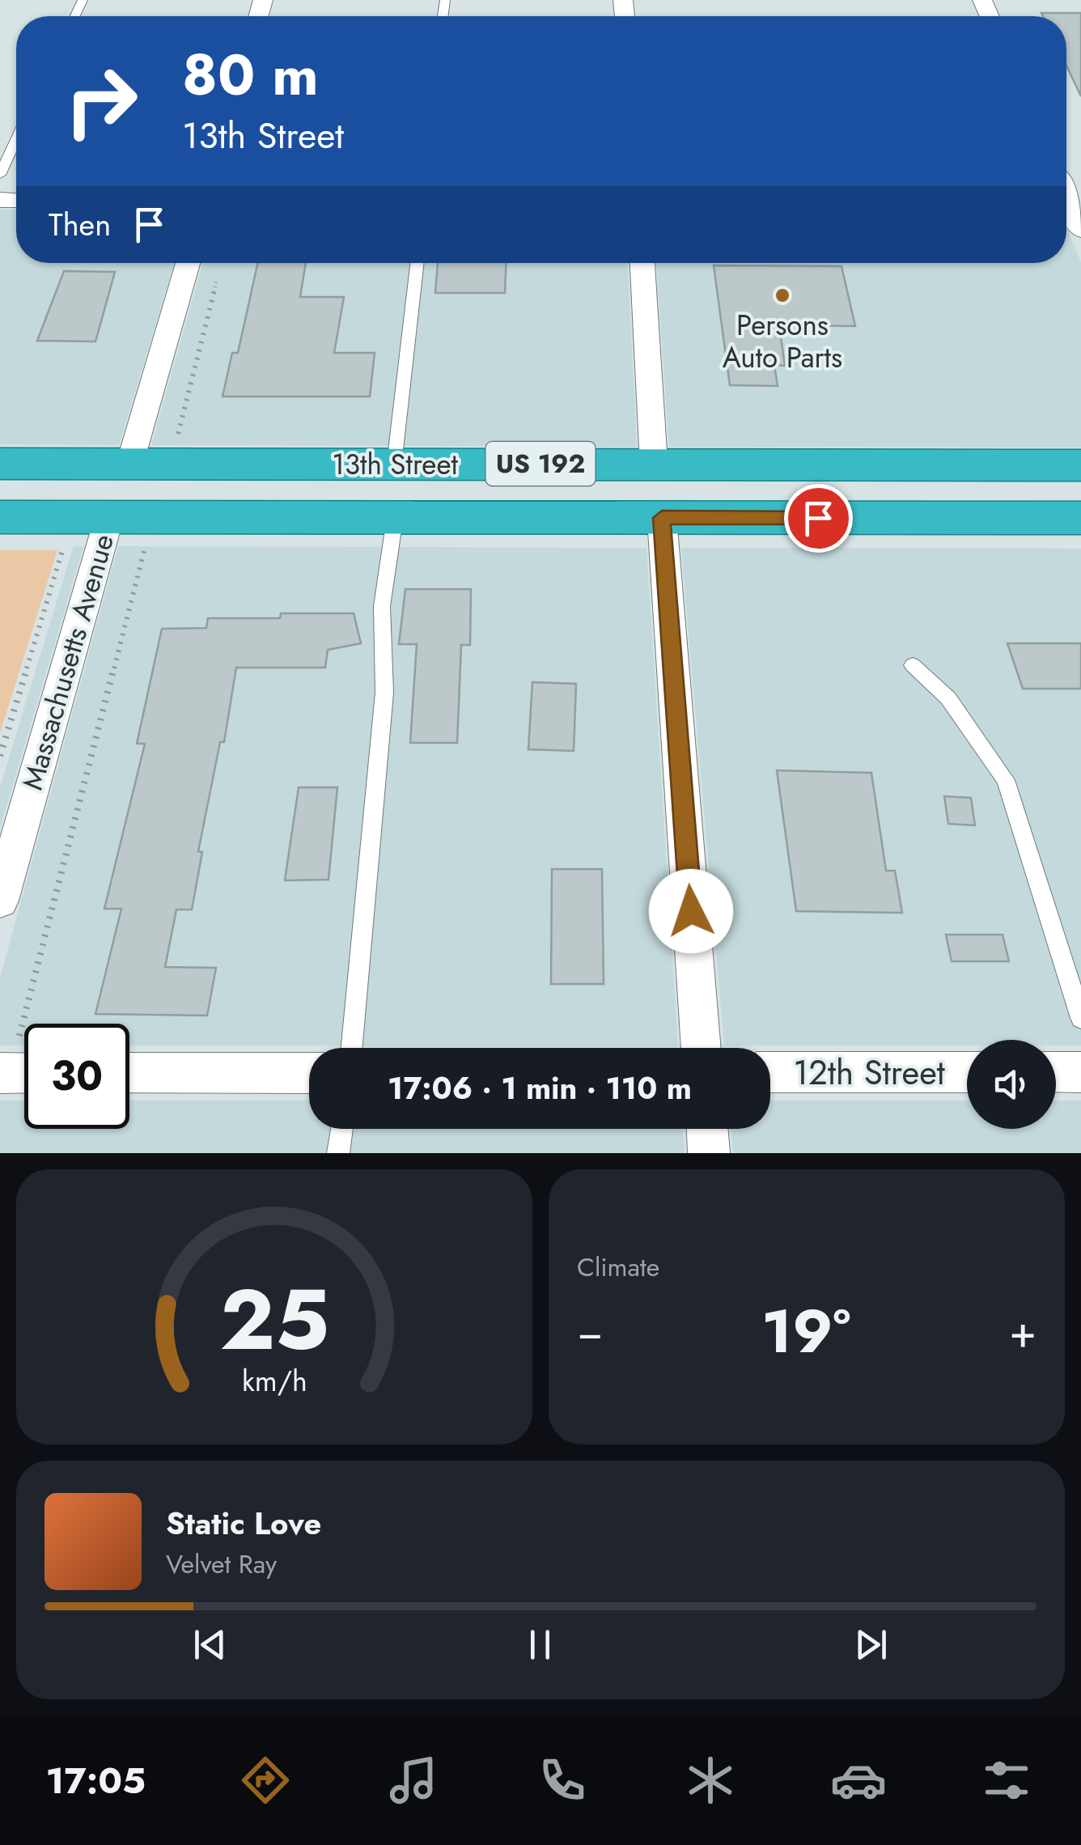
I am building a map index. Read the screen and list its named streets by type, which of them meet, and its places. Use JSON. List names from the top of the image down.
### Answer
{
  "streets": {
    "highway": ["US 192", "13th Street"],
    "street": ["Massachusetts Avenue", "12th Street"]
  },
  "crossings": [
    ["13th Street", "Massachusetts Avenue"]
  ],
  "places": ["Persons Auto Parts"],
  "page": {
    "turn": ["80 m", "13th Street"],
    "then": "Then",
    "limit": "30",
    "trip": "17:06 · 1 min · 110 m",
    "tile": "Climate",
    "heat": ["−", "19°", "+"],
    "song": ["Static Love", "Velvet Ray"],
    "tabs": "17:05",
    "gauge": ["25", "km/h"]
  }
}
